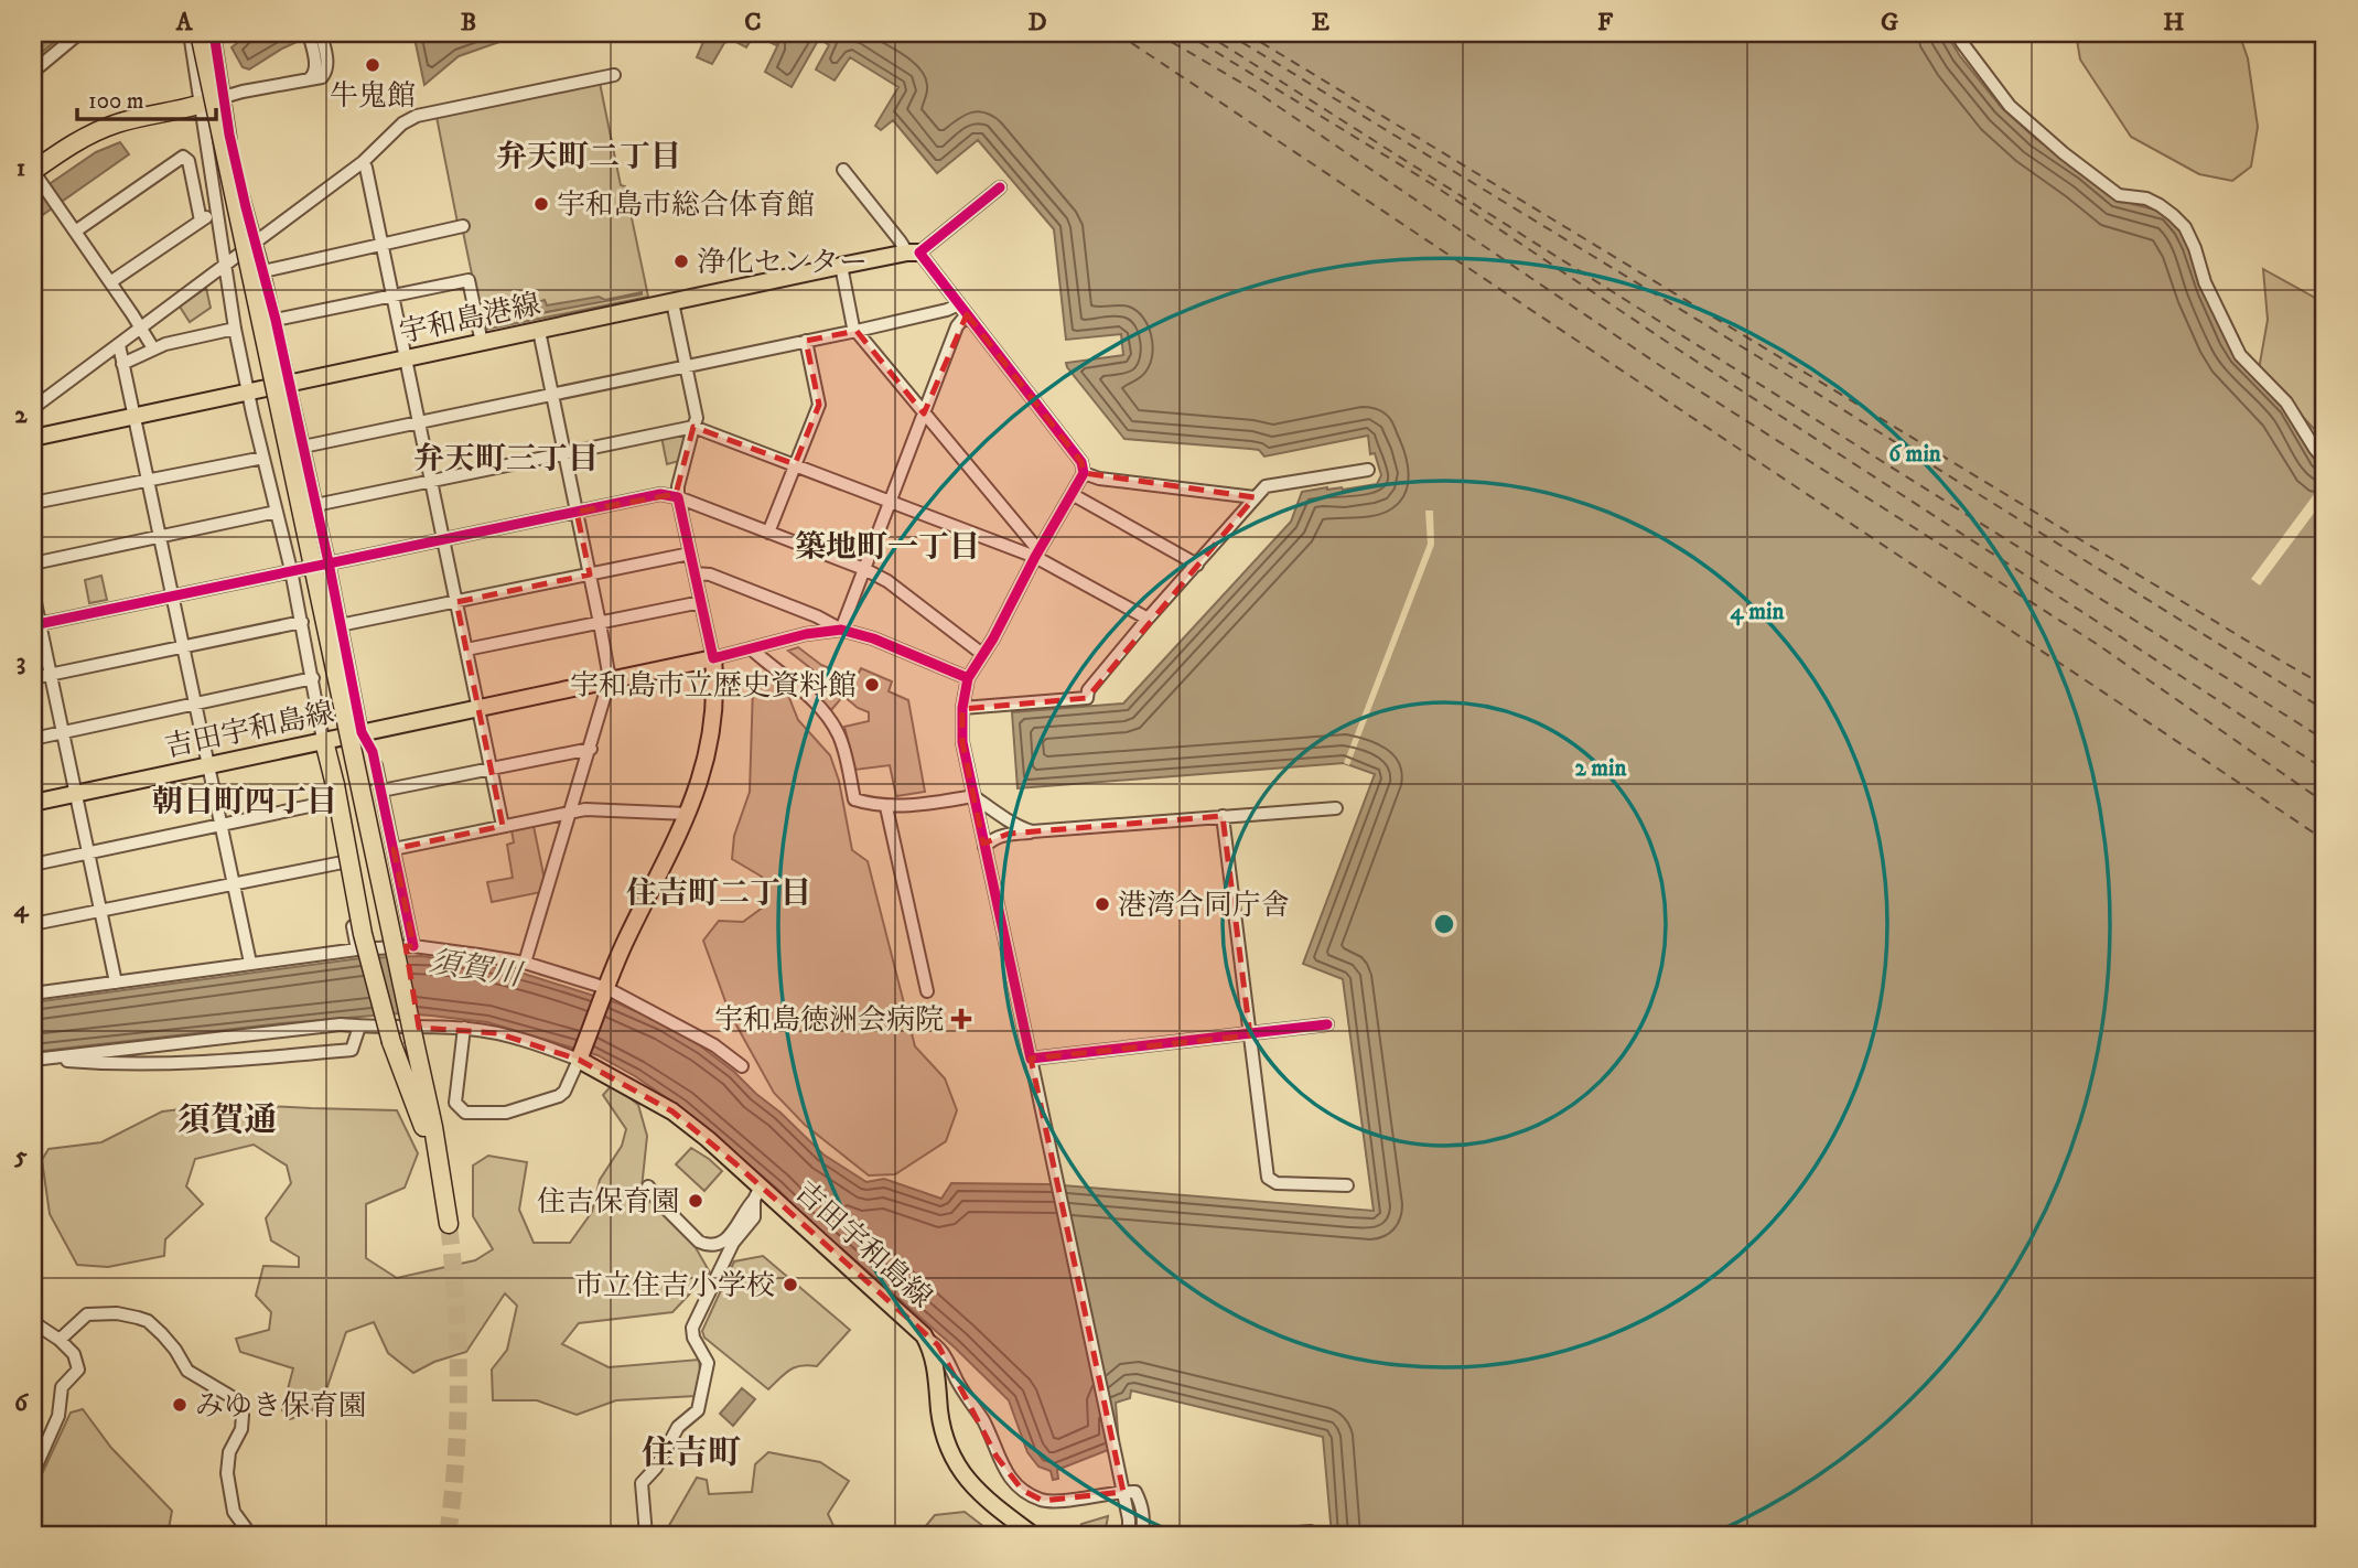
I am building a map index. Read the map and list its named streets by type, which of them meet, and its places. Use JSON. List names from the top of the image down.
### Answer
{
  "streets": {
    "main road": ["宇和島港線", "吉田宇和島線"]
  },
  "districts": [
    "弁天町二丁目",
    "弁天町三丁目",
    "築地町一丁目",
    "朝日町四丁目",
    "住吉町二丁目",
    "須賀通",
    "住吉町"
  ],
  "water": ["須賀川"],
  "places": {
    "other": [
      "牛鬼館",
      "宇和島市総合体育館",
      "浄化センター",
      "宇和島市立歴史資料館",
      "港湾合同庁舎",
      "住吉保育園",
      "市立住吉小学校",
      "みゆき保育園"
    ],
    "health": ["宇和島徳洲会病院"]
  },
  "scale_bar": "100 m",
  "grid": {
    "columns": [
      "A",
      "B",
      "C",
      "D",
      "E",
      "F",
      "G",
      "H"
    ],
    "rows": [
      "1",
      "2",
      "3",
      "4",
      "5",
      "6"
    ]
  },
  "rings": ["6 min", "4 min", "2 min"]
}
